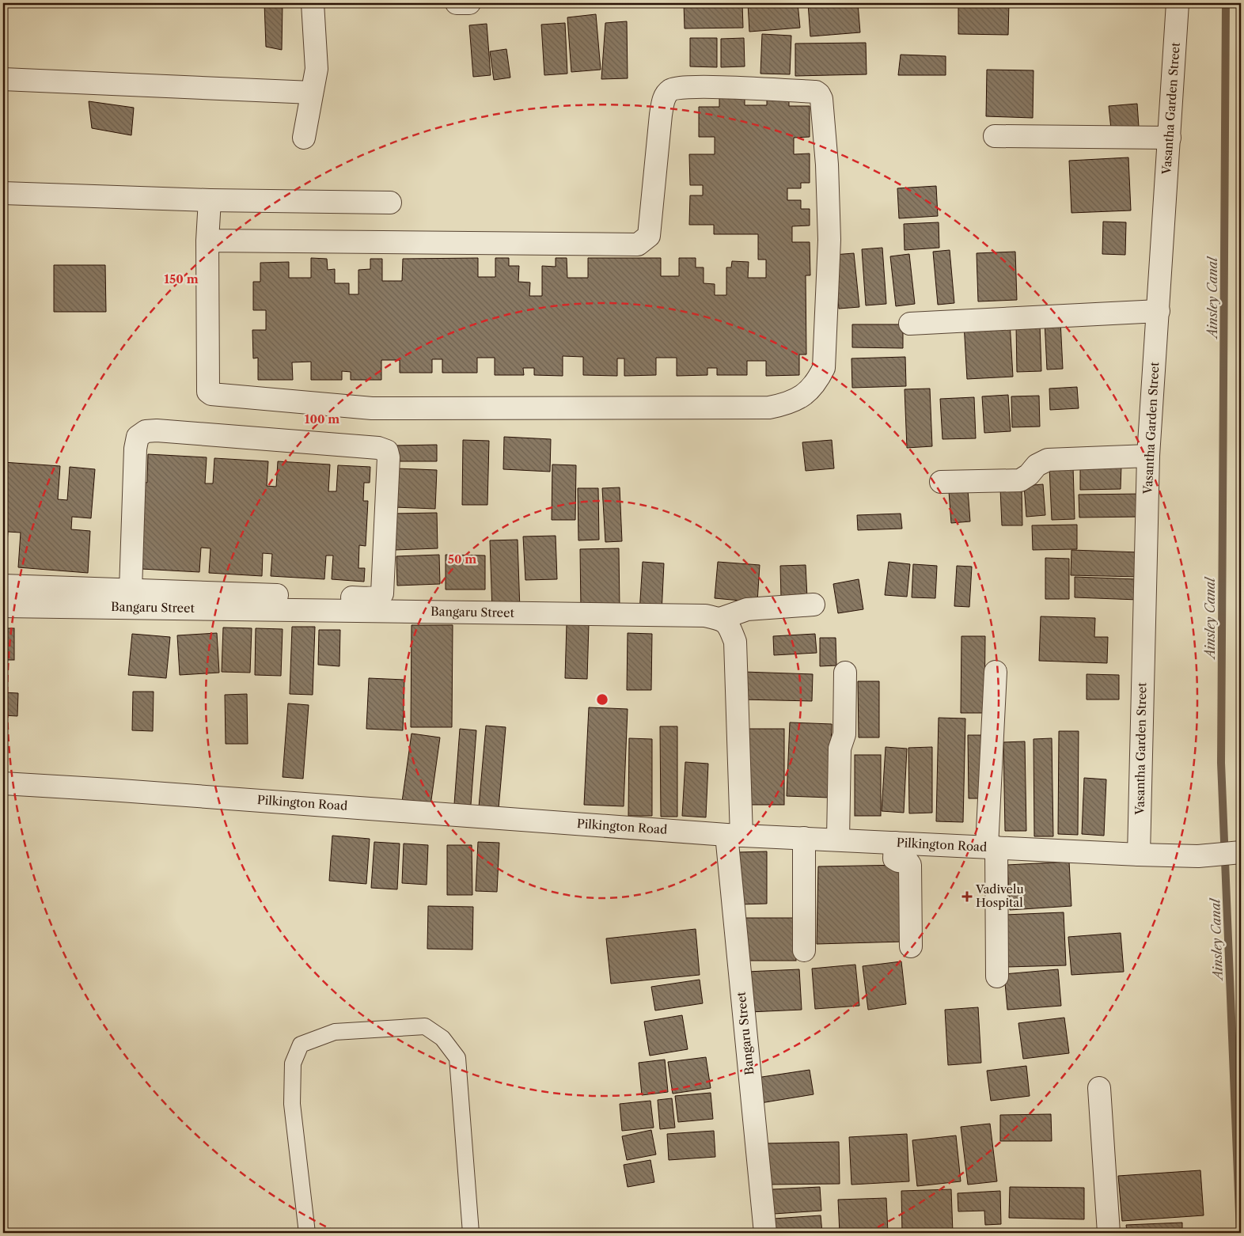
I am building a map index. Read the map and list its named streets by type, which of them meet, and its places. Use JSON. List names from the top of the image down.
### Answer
{
  "streets": {
    "street": ["Vasantha Garden Street", "Bangaru Street", "Pilkington Road"]
  },
  "crossings": [
    ["Vasantha Garden Street", "Pilkington Road"],
    ["Bangaru Street", "Pilkington Road"]
  ],
  "water": ["Ainsley Canal"],
  "places": {
    "health": ["Vadivelu Hospital"]
  },
  "rings": ["150 m", "100 m", "50 m"]
}
